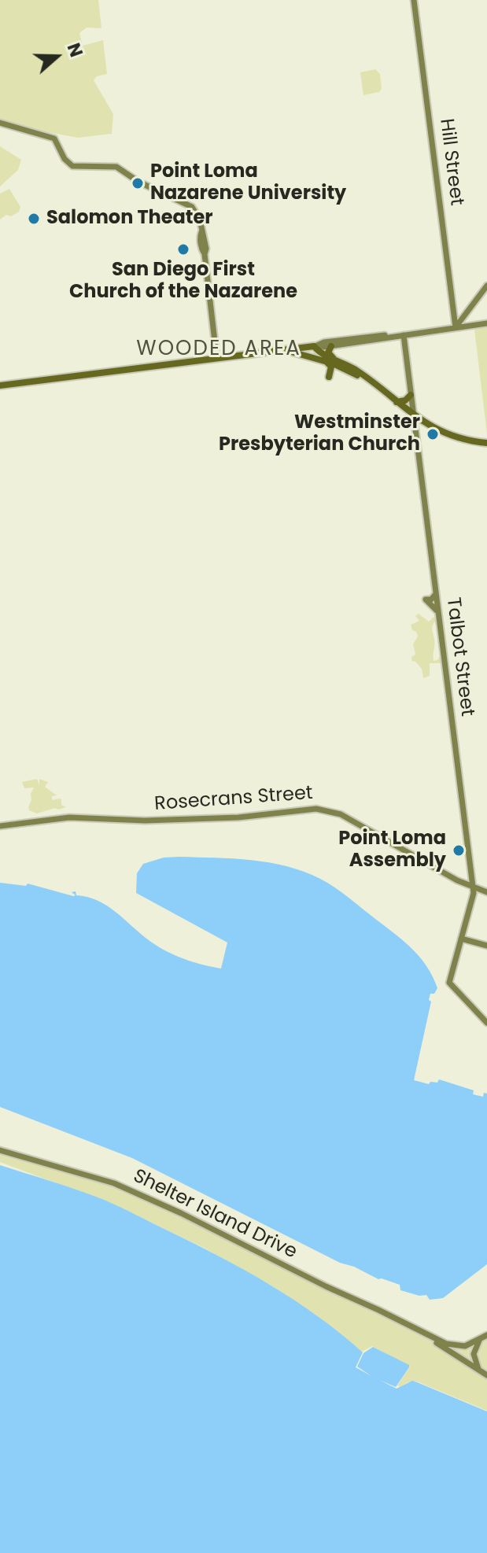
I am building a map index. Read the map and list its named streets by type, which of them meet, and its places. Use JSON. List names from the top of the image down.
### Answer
{
  "streets": {
    "street": [
      "Hill Street",
      "Talbot Street",
      "Rosecrans Street",
      "Shelter Island Drive"
    ]
  },
  "crossings": [
    ["Talbot Street", "Rosecrans Street"]
  ],
  "districts": ["WOODED AREA"],
  "places": [
    "Point Loma Nazarene University",
    "Salomon Theater",
    "San Diego First Church of the Nazarene",
    "Westminster Presbyterian Church",
    "Point Loma Assembly"
  ],
  "north": "right"
}
